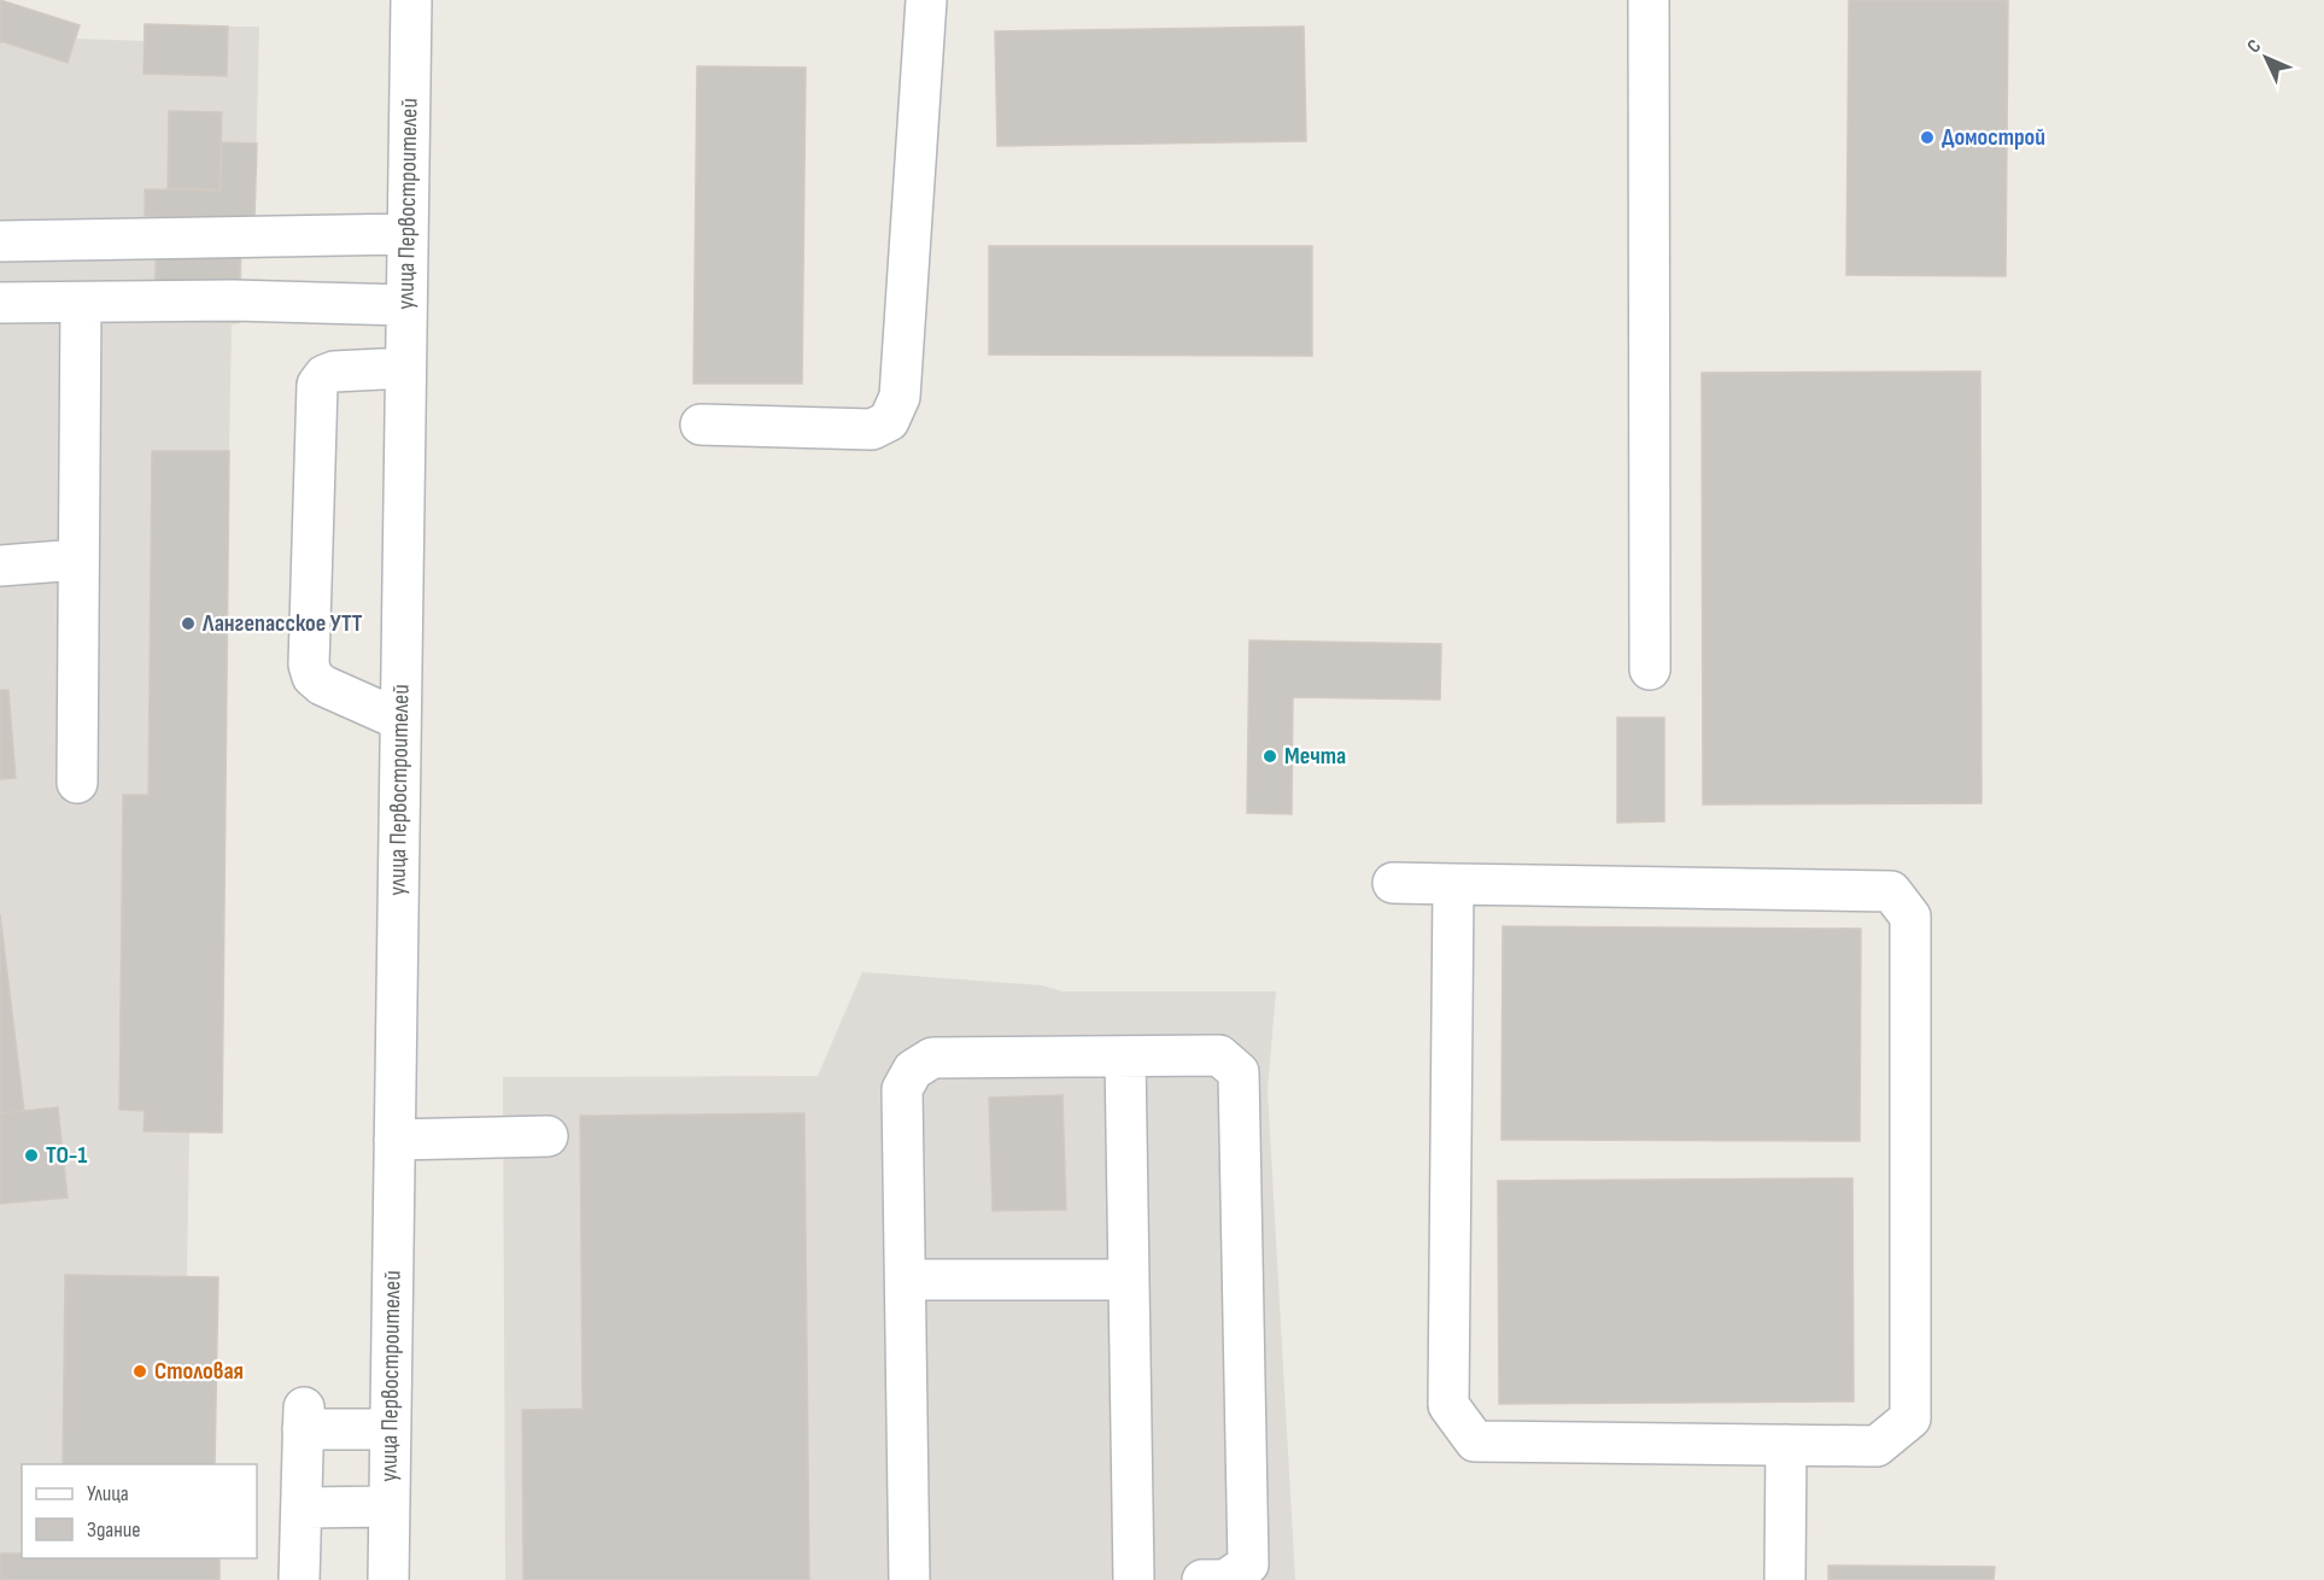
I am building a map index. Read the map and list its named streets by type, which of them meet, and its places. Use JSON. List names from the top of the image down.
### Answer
{
  "streets": {
    "street": ["улица Первостроителей"]
  },
  "places": [
    "Домострой",
    "Лангепасское УТТ",
    "Мечта",
    "ТО-1",
    "Столовая"
  ],
  "legend": ["Улица", "Здание"],
  "north": "top left"
}
